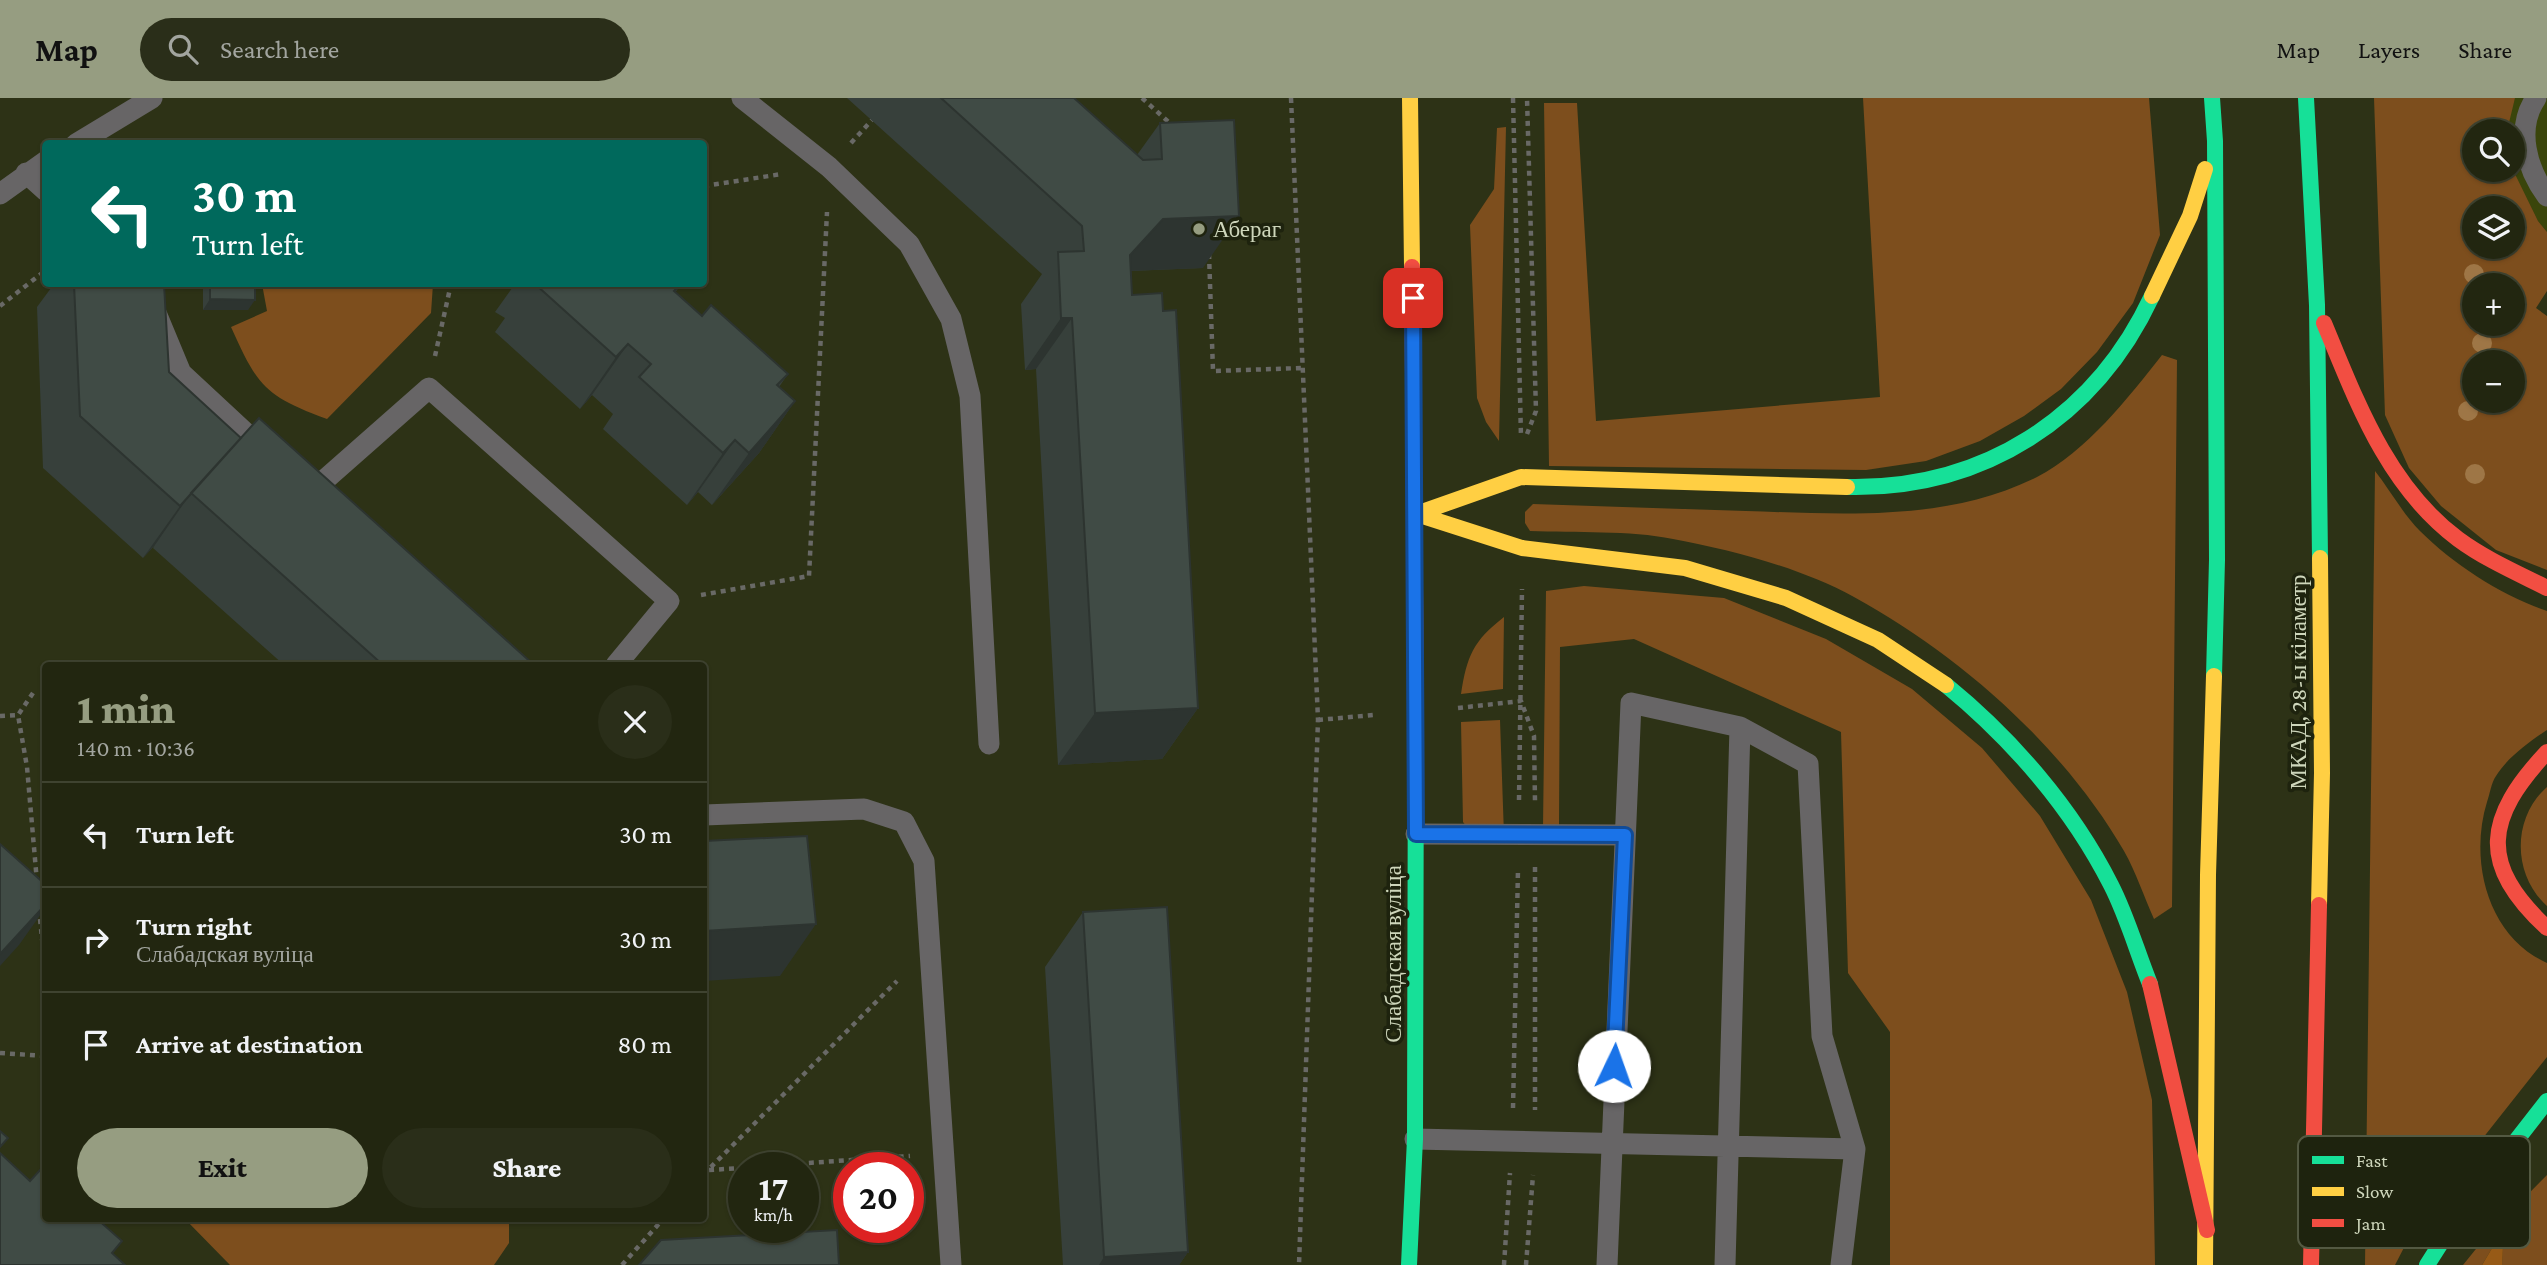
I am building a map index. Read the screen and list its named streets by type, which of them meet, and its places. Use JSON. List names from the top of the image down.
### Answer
{
  "streets": {
    "main road": ["МКАД, 28-ы кіламетр", "Слабадская вуліца"]
  },
  "places": ["Абераг"],
  "legend": ["Fast", "Slow", "Jam"],
  "page": {
    "header": "Map",
    "search": "Search here",
    "nav": ["Map", "Layers", "Share"],
    "map_buttons": ["+", "−"],
    "turn": ["30 m", "Turn left"],
    "heading": ["1 min", "140 m · 10:36"],
    "list": [
      {
        "name": "Turn left",
        "value": "30 m"
      },
      {
        "name": "Turn right",
        "note": "Слабадская вуліца",
        "value": "30 m"
      },
      {
        "name": "Arrive at destination",
        "value": "80 m"
      }
    ],
    "buttons": ["Exit", "Share"],
    "speed": "17 km/h",
    "limit": "20"
  }
}
